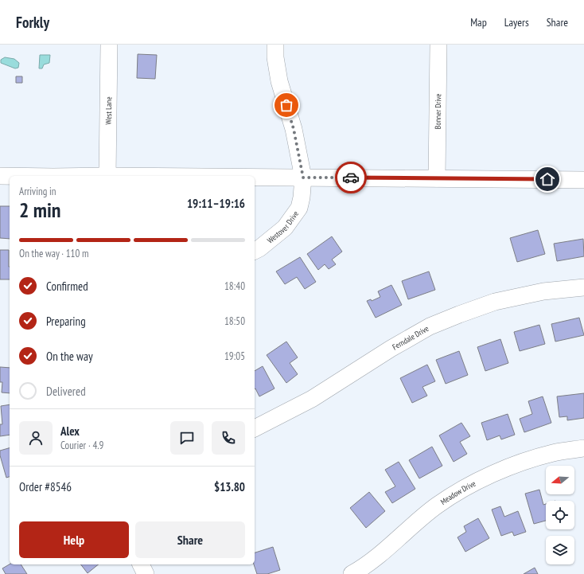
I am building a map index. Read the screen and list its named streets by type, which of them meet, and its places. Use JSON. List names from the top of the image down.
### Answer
{
  "streets": {
    "street": [
      "West Lane",
      "Bonner Drive",
      "Westover Drive",
      "Ferndale Drive",
      "Meadow Drive"
    ]
  },
  "north": "left",
  "page": {
    "header": "Forkly",
    "nav": ["Map", "Layers", "Share"],
    "heading": ["2 min", "Arriving in", "19:11–19:16"],
    "panel": [
      "Alex",
      "Courier · 4.9",
      "Order #8546",
      "$13.80"
    ],
    "bar": "On the way · 110 m",
    "list": [
      ["Confirmed", "18:40"],
      ["Preparing", "18:50"],
      ["On the way", "19:05"],
      "Delivered"
    ],
    "buttons": ["Help", "Share"]
  }
}
